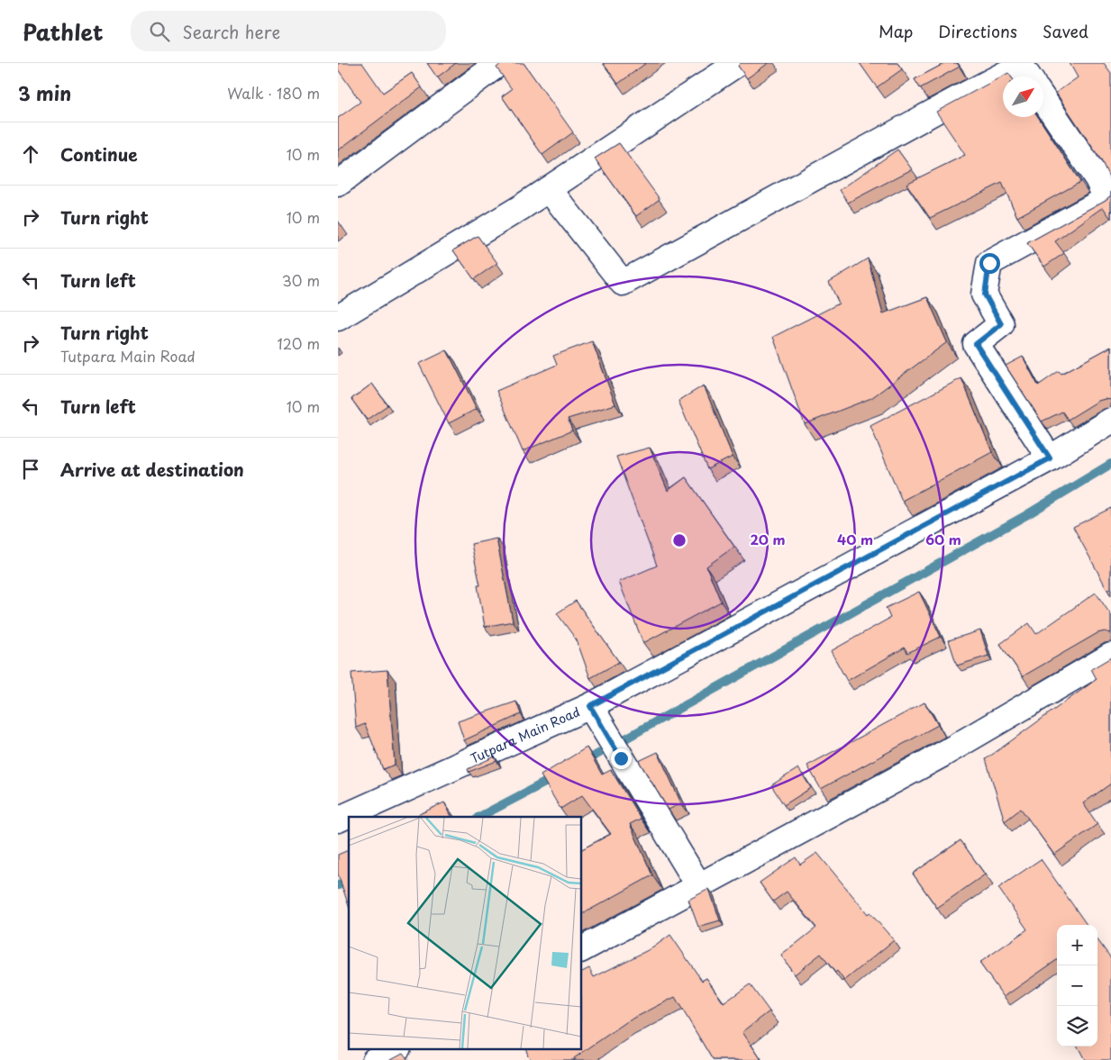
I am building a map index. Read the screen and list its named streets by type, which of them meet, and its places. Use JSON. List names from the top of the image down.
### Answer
{
  "streets": {
    "street": ["Tutpara Main Road"]
  },
  "north": "top right",
  "page": {
    "header": "Pathlet",
    "search": "Search here",
    "nav": ["Map", "Directions", "Saved"],
    "heading": ["3 min", "Walk · 180 m"],
    "list": [
      ["Continue", "10 m"],
      ["Turn right", "10 m"],
      ["Turn left", "30 m"],
      ["Turn right", "Tutpara Main Road", "120 m"],
      ["Turn left", "10 m"],
      "Arrive at destination"
    ],
    "map_buttons": ["+", "−"]
  },
  "rings": ["20 m", "40 m", "60 m"]
}
